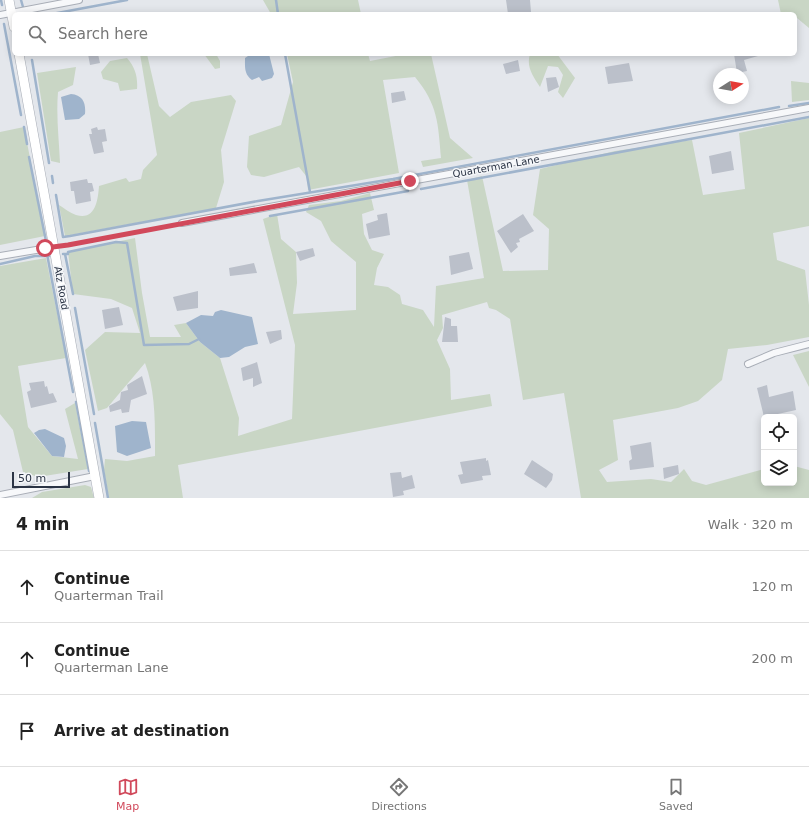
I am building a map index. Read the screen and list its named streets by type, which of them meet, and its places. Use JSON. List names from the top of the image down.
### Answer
{
  "streets": {
    "street": ["Quarterman Lane", "Atz Road"]
  },
  "scale_bar": "50 m",
  "north": "right",
  "page": {
    "search": "Search here",
    "scale": "50 m",
    "heading": ["4 min", "Walk · 320 m"],
    "list": [
      ["Continue", "Quarterman Trail", "120 m"],
      ["Continue", "Quarterman Lane", "200 m"],
      "Arrive at destination"
    ],
    "nav": ["Map", "Directions", "Saved"]
  }
}
